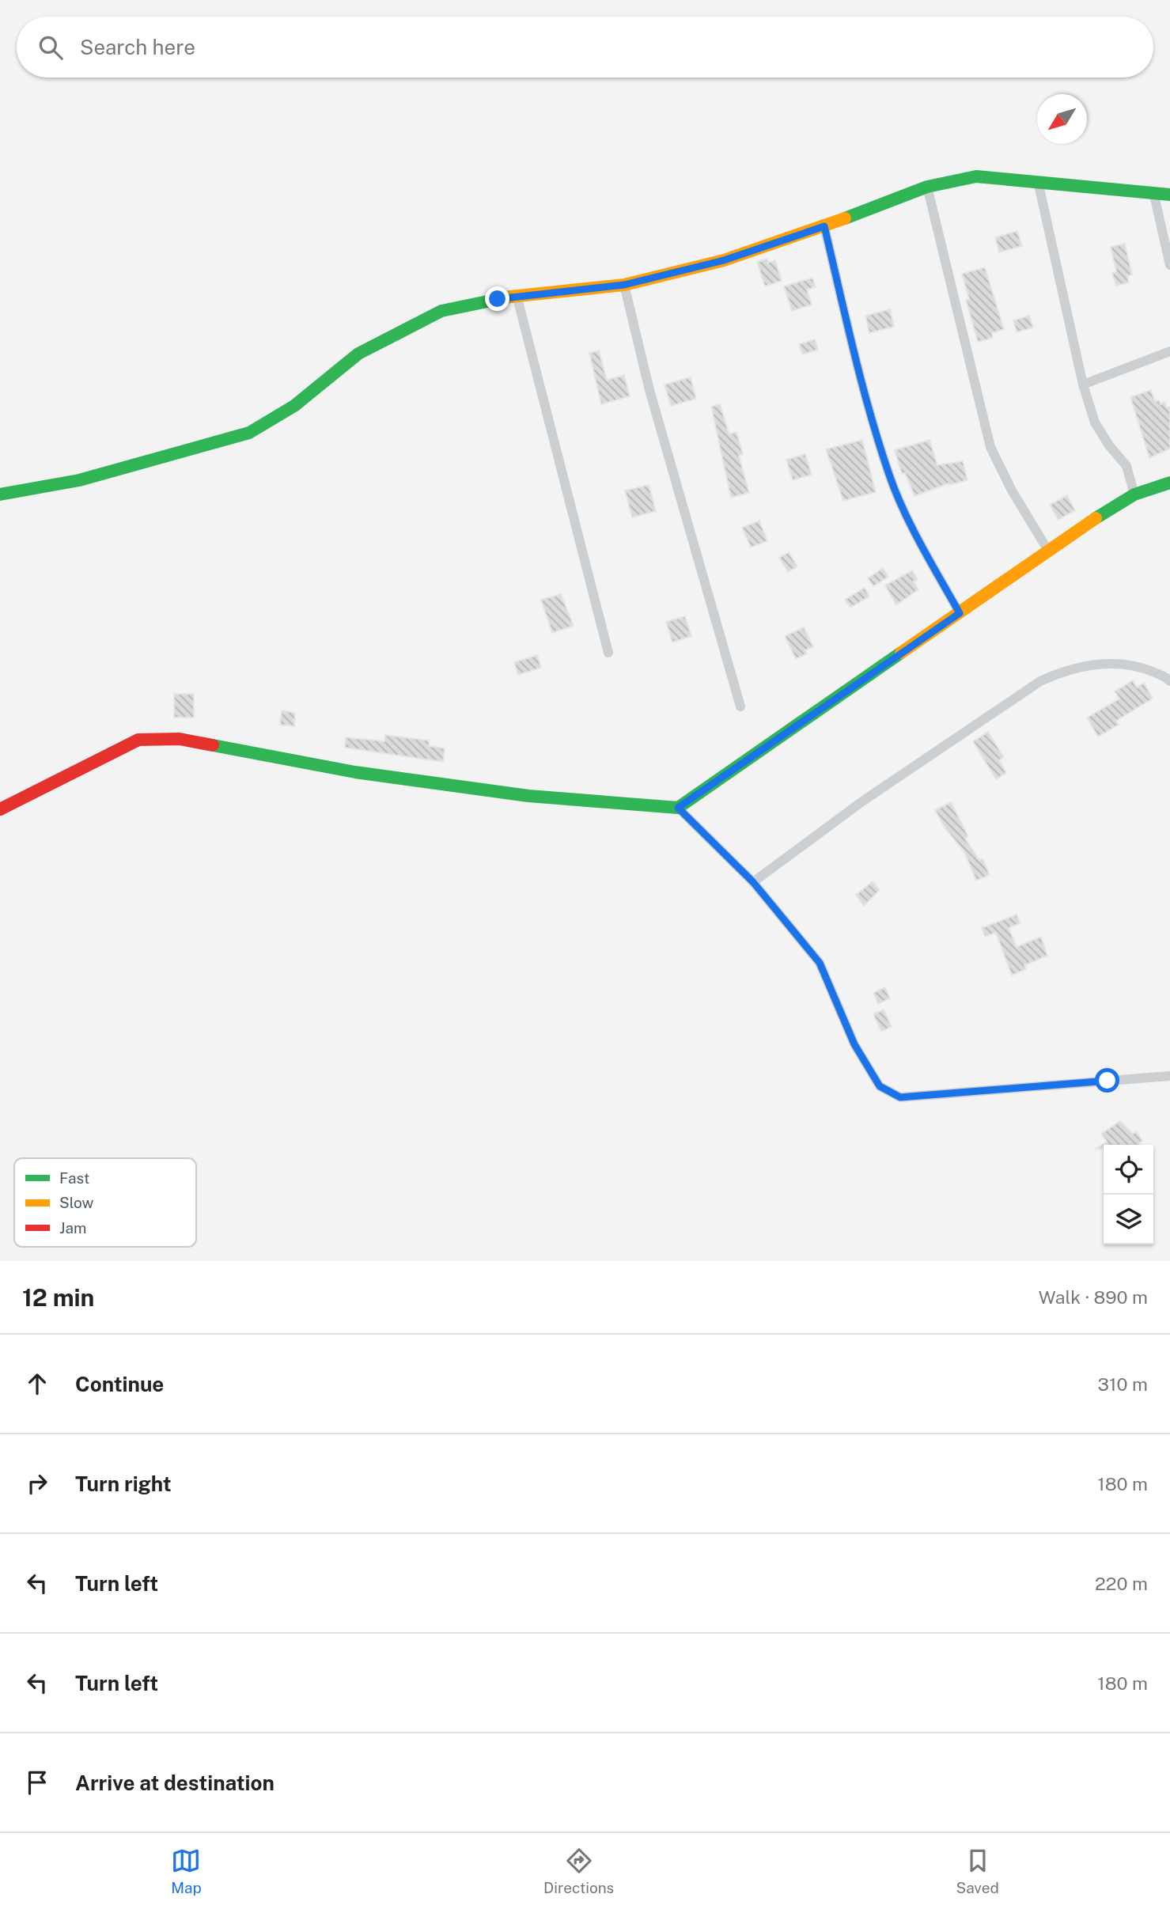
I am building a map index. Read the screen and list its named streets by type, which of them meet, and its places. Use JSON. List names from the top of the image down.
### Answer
{
  "legend": ["Fast", "Slow", "Jam"],
  "north": "bottom left",
  "page": {
    "search": "Search here",
    "heading": ["12 min", "Walk · 890 m"],
    "list": [
      ["Continue", "310 m"],
      ["Turn right", "180 m"],
      ["Turn left", "220 m"],
      ["Turn left", "180 m"],
      "Arrive at destination"
    ],
    "nav": ["Map", "Directions", "Saved"]
  }
}
